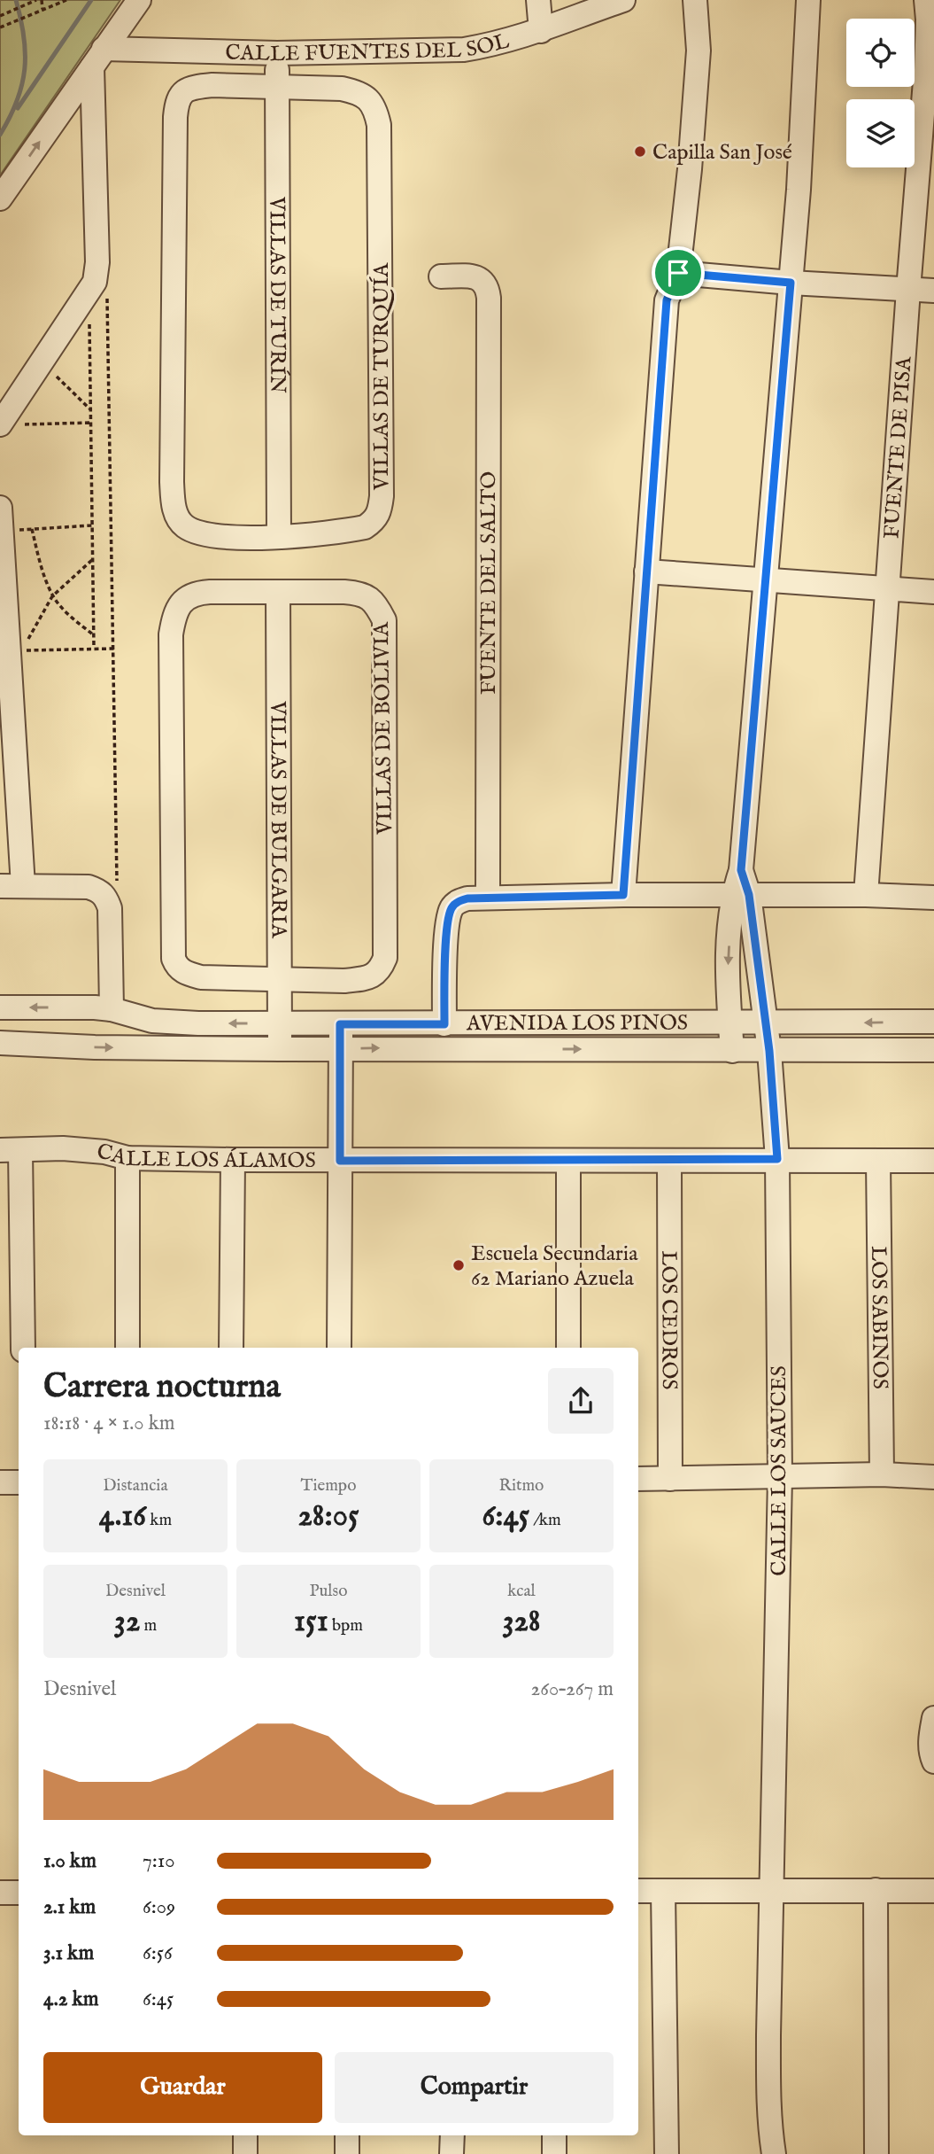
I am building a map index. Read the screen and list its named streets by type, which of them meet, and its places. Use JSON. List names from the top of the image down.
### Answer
{
  "streets": {
    "street": [
      "CALLE FUENTES DEL SOL",
      "VILLAS DE TURÍN",
      "VILLAS DE TURQUÍA",
      "FUENTE DE PISA",
      "FUENTE DEL SALTO",
      "VILLAS DE BOLIVIA",
      "VILLAS DE BULGARIA",
      "AVENIDA LOS PINOS",
      "CALLE LOS ÁLAMOS",
      "LOS SABINOS",
      "LOS CEDROS",
      "CALLE LOS SAUCES"
    ]
  },
  "crossings": [
    ["CALLE FUENTES DEL SOL", "VILLAS DE TURÍN"],
    ["VILLAS DE TURÍN", "VILLAS DE TURQUÍA"],
    ["VILLAS DE BOLIVIA", "VILLAS DE BULGARIA"],
    ["VILLAS DE BULGARIA", "AVENIDA LOS PINOS"],
    ["AVENIDA LOS PINOS", "CALLE LOS SAUCES"],
    ["CALLE LOS ÁLAMOS", "LOS SABINOS"],
    ["CALLE LOS ÁLAMOS", "LOS CEDROS"],
    ["CALLE LOS ÁLAMOS", "CALLE LOS SAUCES"]
  ],
  "places": ["Capilla San José", "Escuela Secundaria 62 Mariano Azuela"],
  "page": {
    "heading": ["Carrera nocturna", "18:18 · 4 × 1.0 km"],
    "stats": [
      ["Distancia", "4.16 km"],
      ["Tiempo", "28:05"],
      ["Ritmo", "6:45 /km"],
      ["Desnivel", "32 m"],
      ["Pulso", "151 bpm"],
      ["kcal", "328"]
    ],
    "chart": ["Desnivel", "260–267 m"],
    "list": [
      {
        "name": "1.0 km",
        "note": "7:10"
      },
      {
        "name": "2.1 km",
        "note": "6:09"
      },
      {
        "name": "3.1 km",
        "note": "6:56"
      },
      {
        "name": "4.2 km",
        "note": "6:45"
      }
    ],
    "buttons": ["Guardar", "Compartir"]
  }
}
